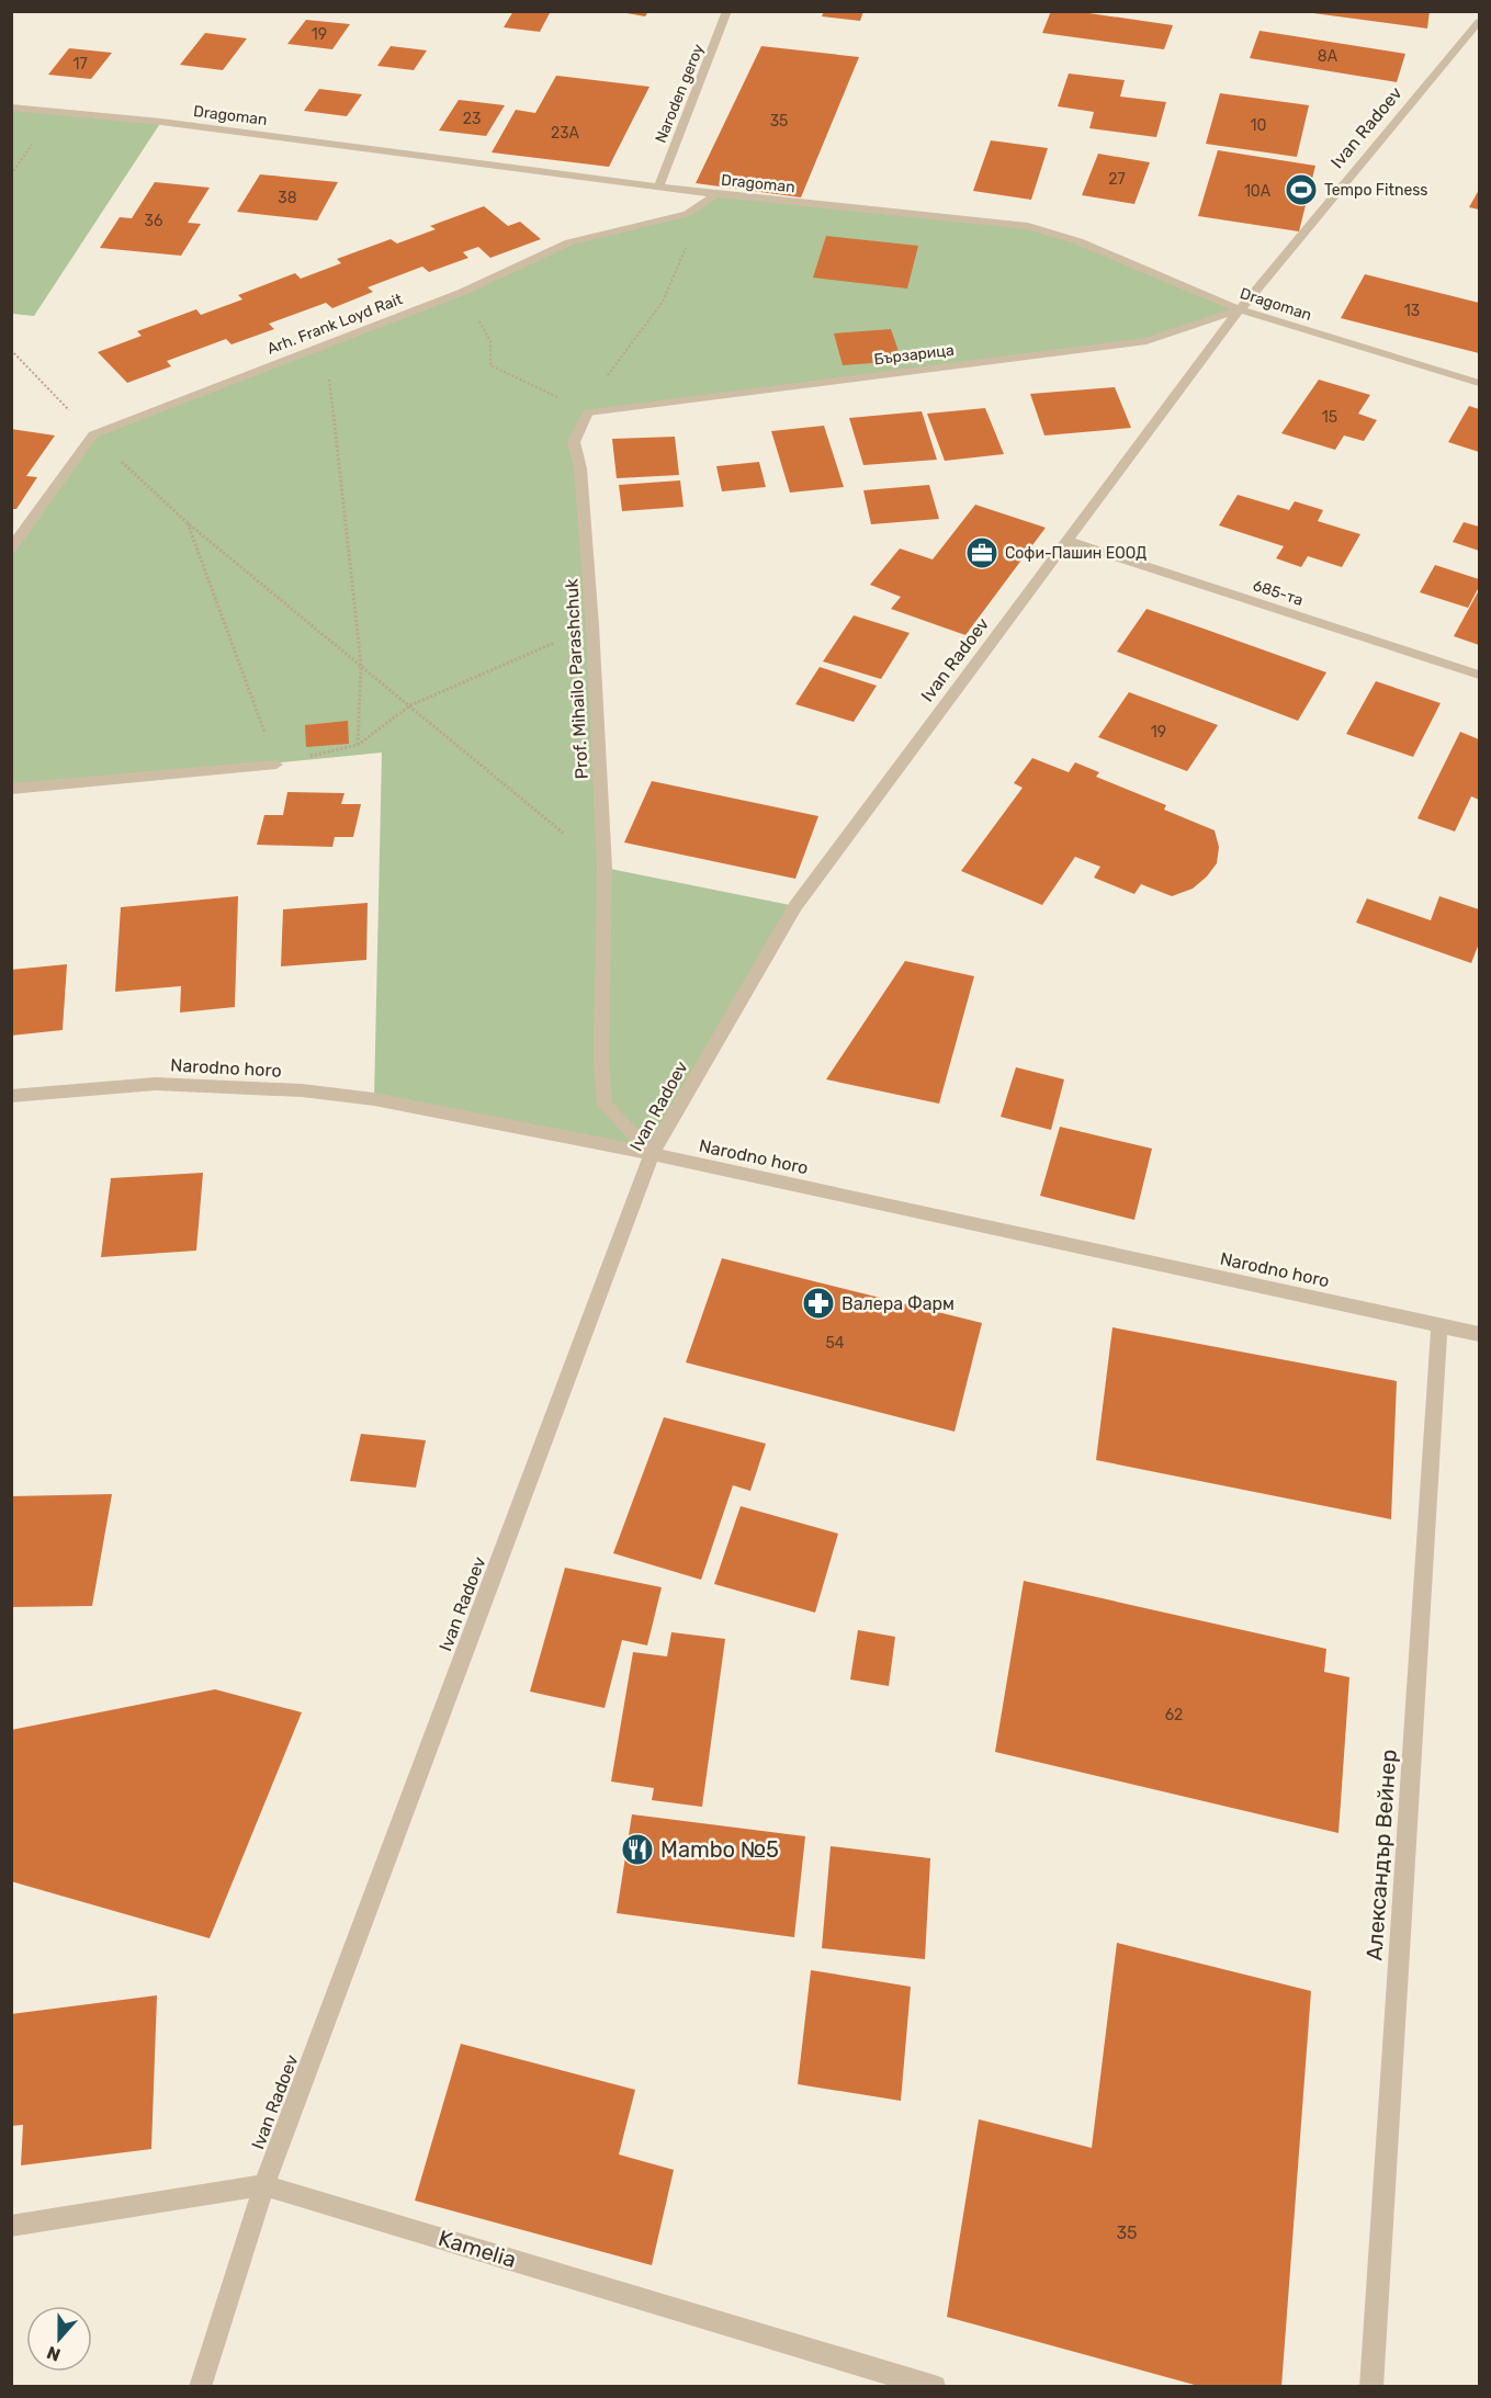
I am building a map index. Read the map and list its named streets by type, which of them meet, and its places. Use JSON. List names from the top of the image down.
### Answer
{
  "streets": {
    "street": [
      "Naroden geroy",
      "Dragoman",
      "Ivan Radoev",
      "Arh. Frank Loyd Rait",
      "Бързарица",
      "685-та",
      "Prof. Mihailo Parashchuk",
      "Narodno horo",
      "Александър Вейнер",
      "Kamelia"
    ]
  },
  "crossings": [
    ["Naroden geroy", "Dragoman"],
    ["Dragoman", "Ivan Radoev"],
    ["Dragoman", "Arh. Frank Loyd Rait"],
    ["Dragoman", "Бързарица"],
    ["Ivan Radoev", "Бързарица"],
    ["Ivan Radoev", "685-та"],
    ["Ivan Radoev", "Prof. Mihailo Parashchuk"],
    ["Ivan Radoev", "Narodno horo"],
    ["Ivan Radoev", "Kamelia"],
    ["Бързарица", "Prof. Mihailo Parashchuk"],
    ["Prof. Mihailo Parashchuk", "Narodno horo"],
    ["Narodno horo", "Александър Вейнер"]
  ],
  "places": {
    "sports": ["Tempo Fitness"],
    "office": ["Софи-Пашин ЕООД"],
    "pharmacy": ["Валера Фарм"],
    "restaurant": ["Mambo №5"]
  },
  "house_numbers": [
    "19",
    "8А",
    "17",
    "23",
    "35",
    "10",
    "23А",
    "27",
    "10A",
    "38",
    "36",
    "13",
    "15",
    "19",
    "54",
    "62",
    "35"
  ],
  "north": "bottom"
}
